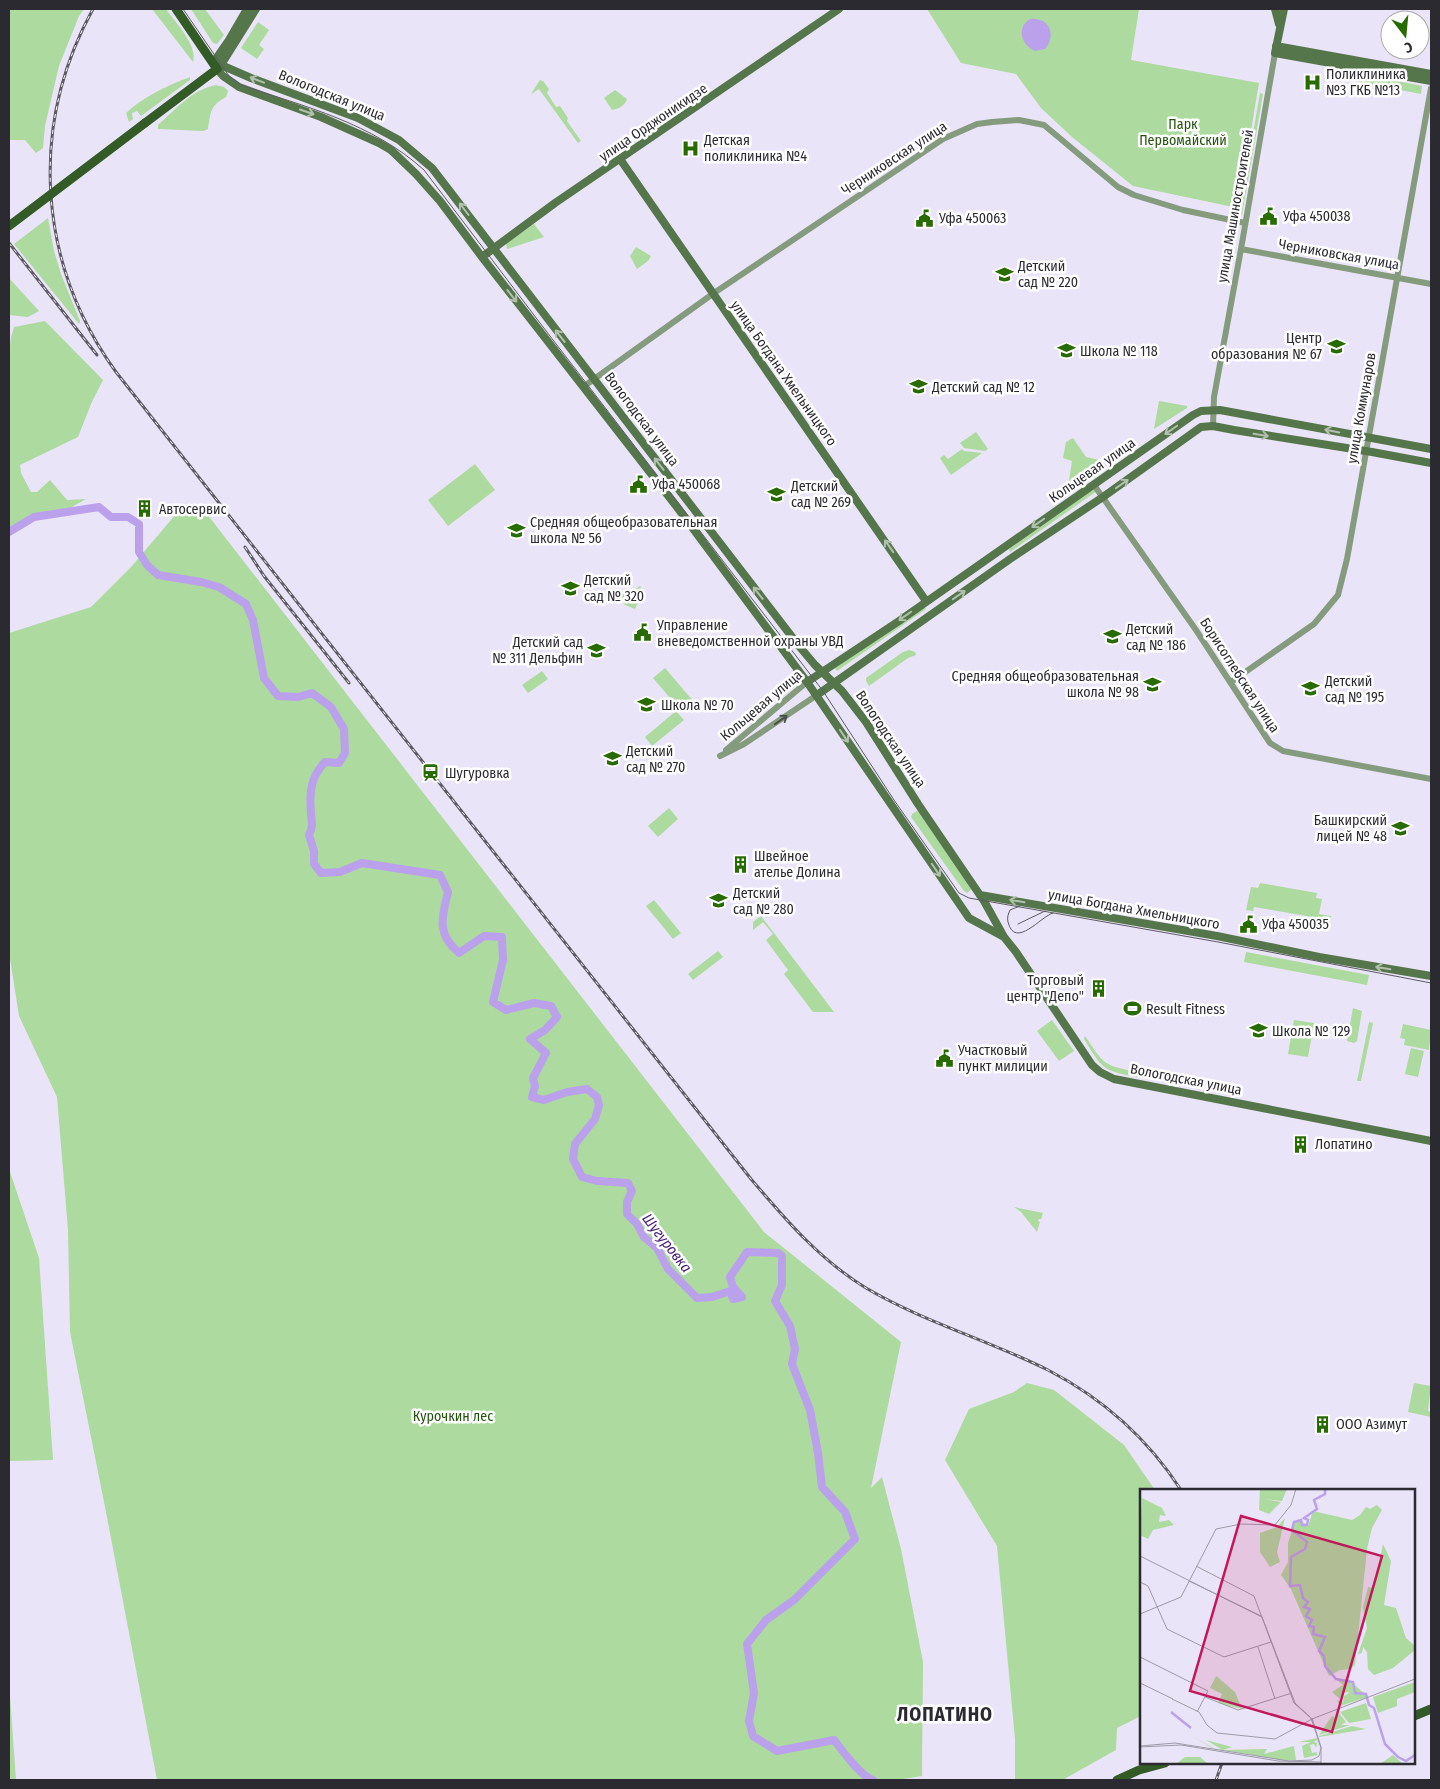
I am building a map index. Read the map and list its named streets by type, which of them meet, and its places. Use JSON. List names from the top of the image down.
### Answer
{
  "streets": {
    "main road": [
      "Вологодская улица",
      "улица Орджоникидзе",
      "улица Машиностроителей",
      "улица Богдана Хмельницкого",
      "Кольцевая улица"
    ],
    "street": ["Черниковская улица", "улица Коммунаров", "Борисоглебская улица"]
  },
  "crossings": [
    ["Вологодская улица", "улица Орджоникидзе"],
    ["Вологодская улица", "Черниковская улица"],
    ["Вологодская улица", "улица Богдана Хмельницкого"],
    ["Вологодская улица", "Кольцевая улица"],
    ["улица Орджоникидзе", "улица Богдана Хмельницкого"],
    ["Черниковская улица", "улица Машиностроителей"],
    ["Черниковская улица", "улица Богдана Хмельницкого"],
    ["Черниковская улица", "улица Коммунаров"],
    ["улица Машиностроителей", "Кольцевая улица"],
    ["улица Богдана Хмельницкого", "Кольцевая улица"],
    ["улица Коммунаров", "Кольцевая улица"],
    ["улица Коммунаров", "Борисоглебская улица"],
    ["Кольцевая улица", "Борисоглебская улица"]
  ],
  "one_way": ["улица Богдана Хмельницкого"],
  "districts": ["ЛОПАТИНО"],
  "water": ["Шугуровка"],
  "parks": ["Парк Первомайский", "Курочкин лес"],
  "places": {
    "hospital": ["Поликлиника №3 ГКБ №13", "Детская поликлиника №4"],
    "public building": [
      "Уфа 450038",
      "Уфа 450063",
      "Уфа 450068",
      "Управление вневедомственной охраны УВД",
      "Уфа 450035",
      "Участковый пункт милиции"
    ],
    "school or university": [
      "Детский сад № 220",
      "Центр образования № 67",
      "Школа № 118",
      "Детский сад № 12",
      "Детский сад № 269",
      "Средняя общеобразовательная школа № 56",
      "Детский сад № 320",
      "Детский сад № 186",
      "Детский сад № 311 Дельфин",
      "Средняя общеобразовательная школа № 98",
      "Детский сад № 195",
      "Школа № 70",
      "Детский сад № 270",
      "Башкирский лицей № 48",
      "Детский сад № 280",
      "Школа № 129"
    ],
    "building": [
      "Автосервис",
      "Швейное ателье Долина",
      "Торговый центр \"Депо\"",
      "Лопатино",
      "ООО Азимут"
    ],
    "station": ["Шугуровка"],
    "sports": ["Result Fitness"]
  },
  "north": "bottom"
}
